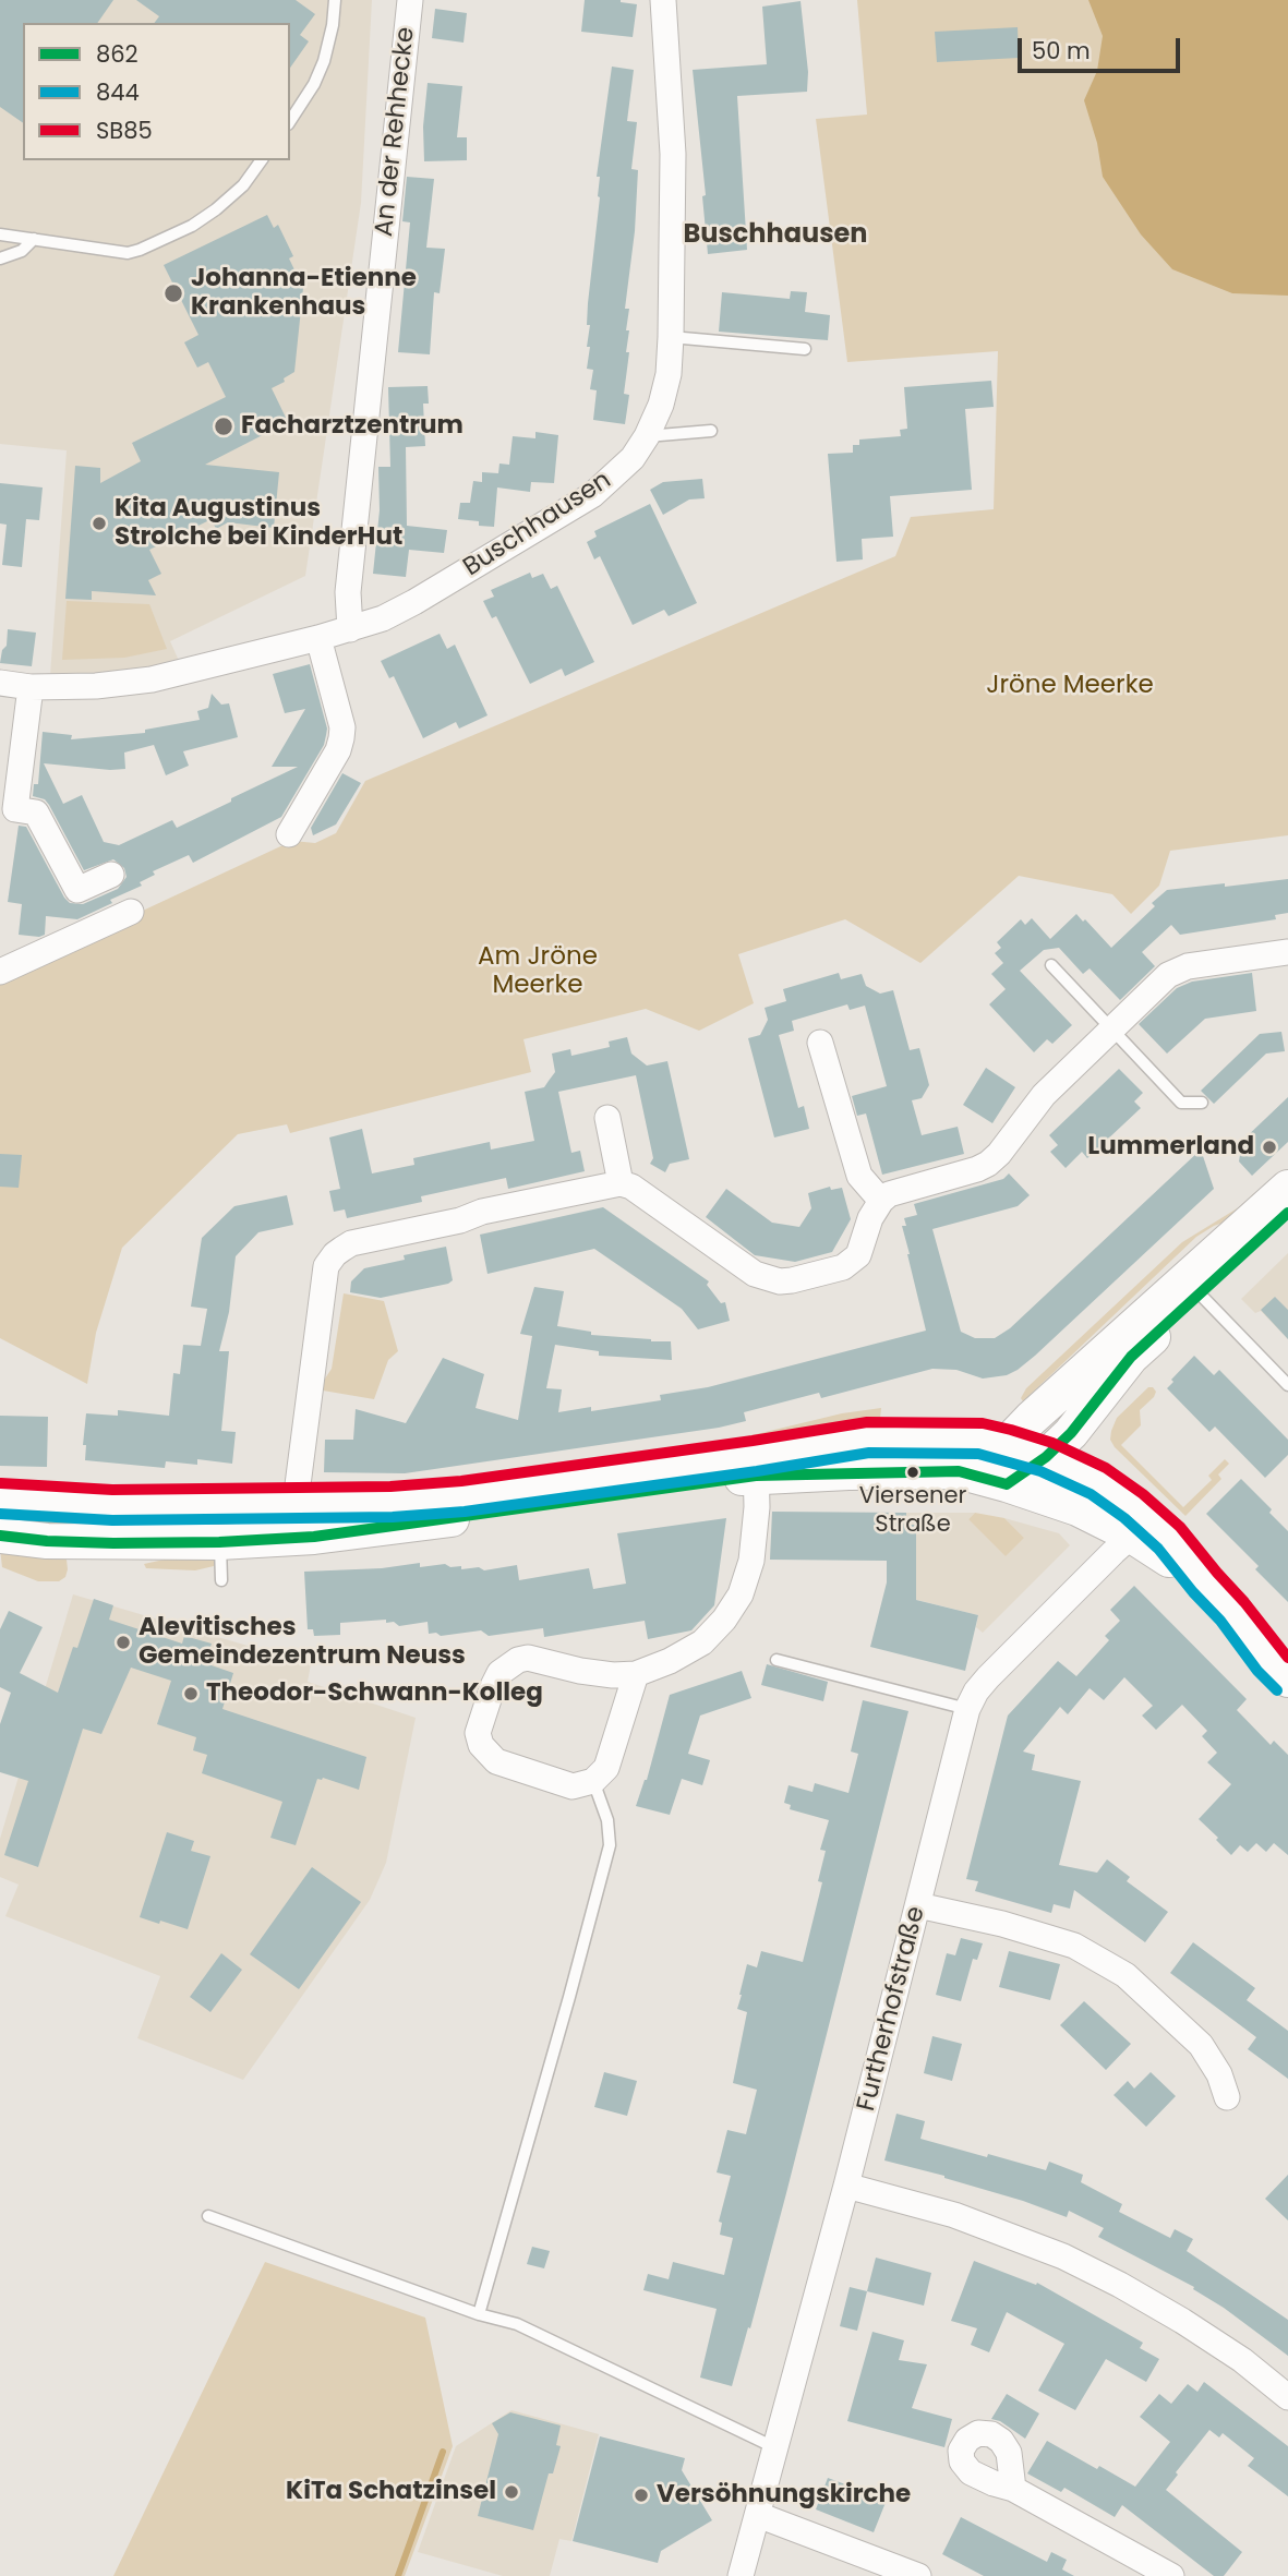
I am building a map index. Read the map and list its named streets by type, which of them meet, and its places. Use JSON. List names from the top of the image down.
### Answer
{
  "streets": {
    "street": ["An der Rehhecke", "Buschhausen", "Furtherhofstraße"]
  },
  "crossings": [
    ["An der Rehhecke", "Buschhausen"]
  ],
  "districts": ["Buschhausen"],
  "parks": ["Jröne Meerke", "Am Jröne Meerke"],
  "places": [
    "Johanna-Etienne Krankenhaus",
    "Facharztzentrum",
    "Kita Augustinus Strolche bei KinderHut",
    "Lummerland",
    "Viersener Straße",
    "Alevitisches Gemeindezentrum Neuss",
    "Theodor-Schwann-Kolleg",
    "KiTa Schatzinsel",
    "Versöhnungskirche"
  ],
  "lines": ["transit line 862", "transit line SB85", "transit line 844"],
  "legend": ["862", "844", "SB85"],
  "scale_bar": "50 m"
}
